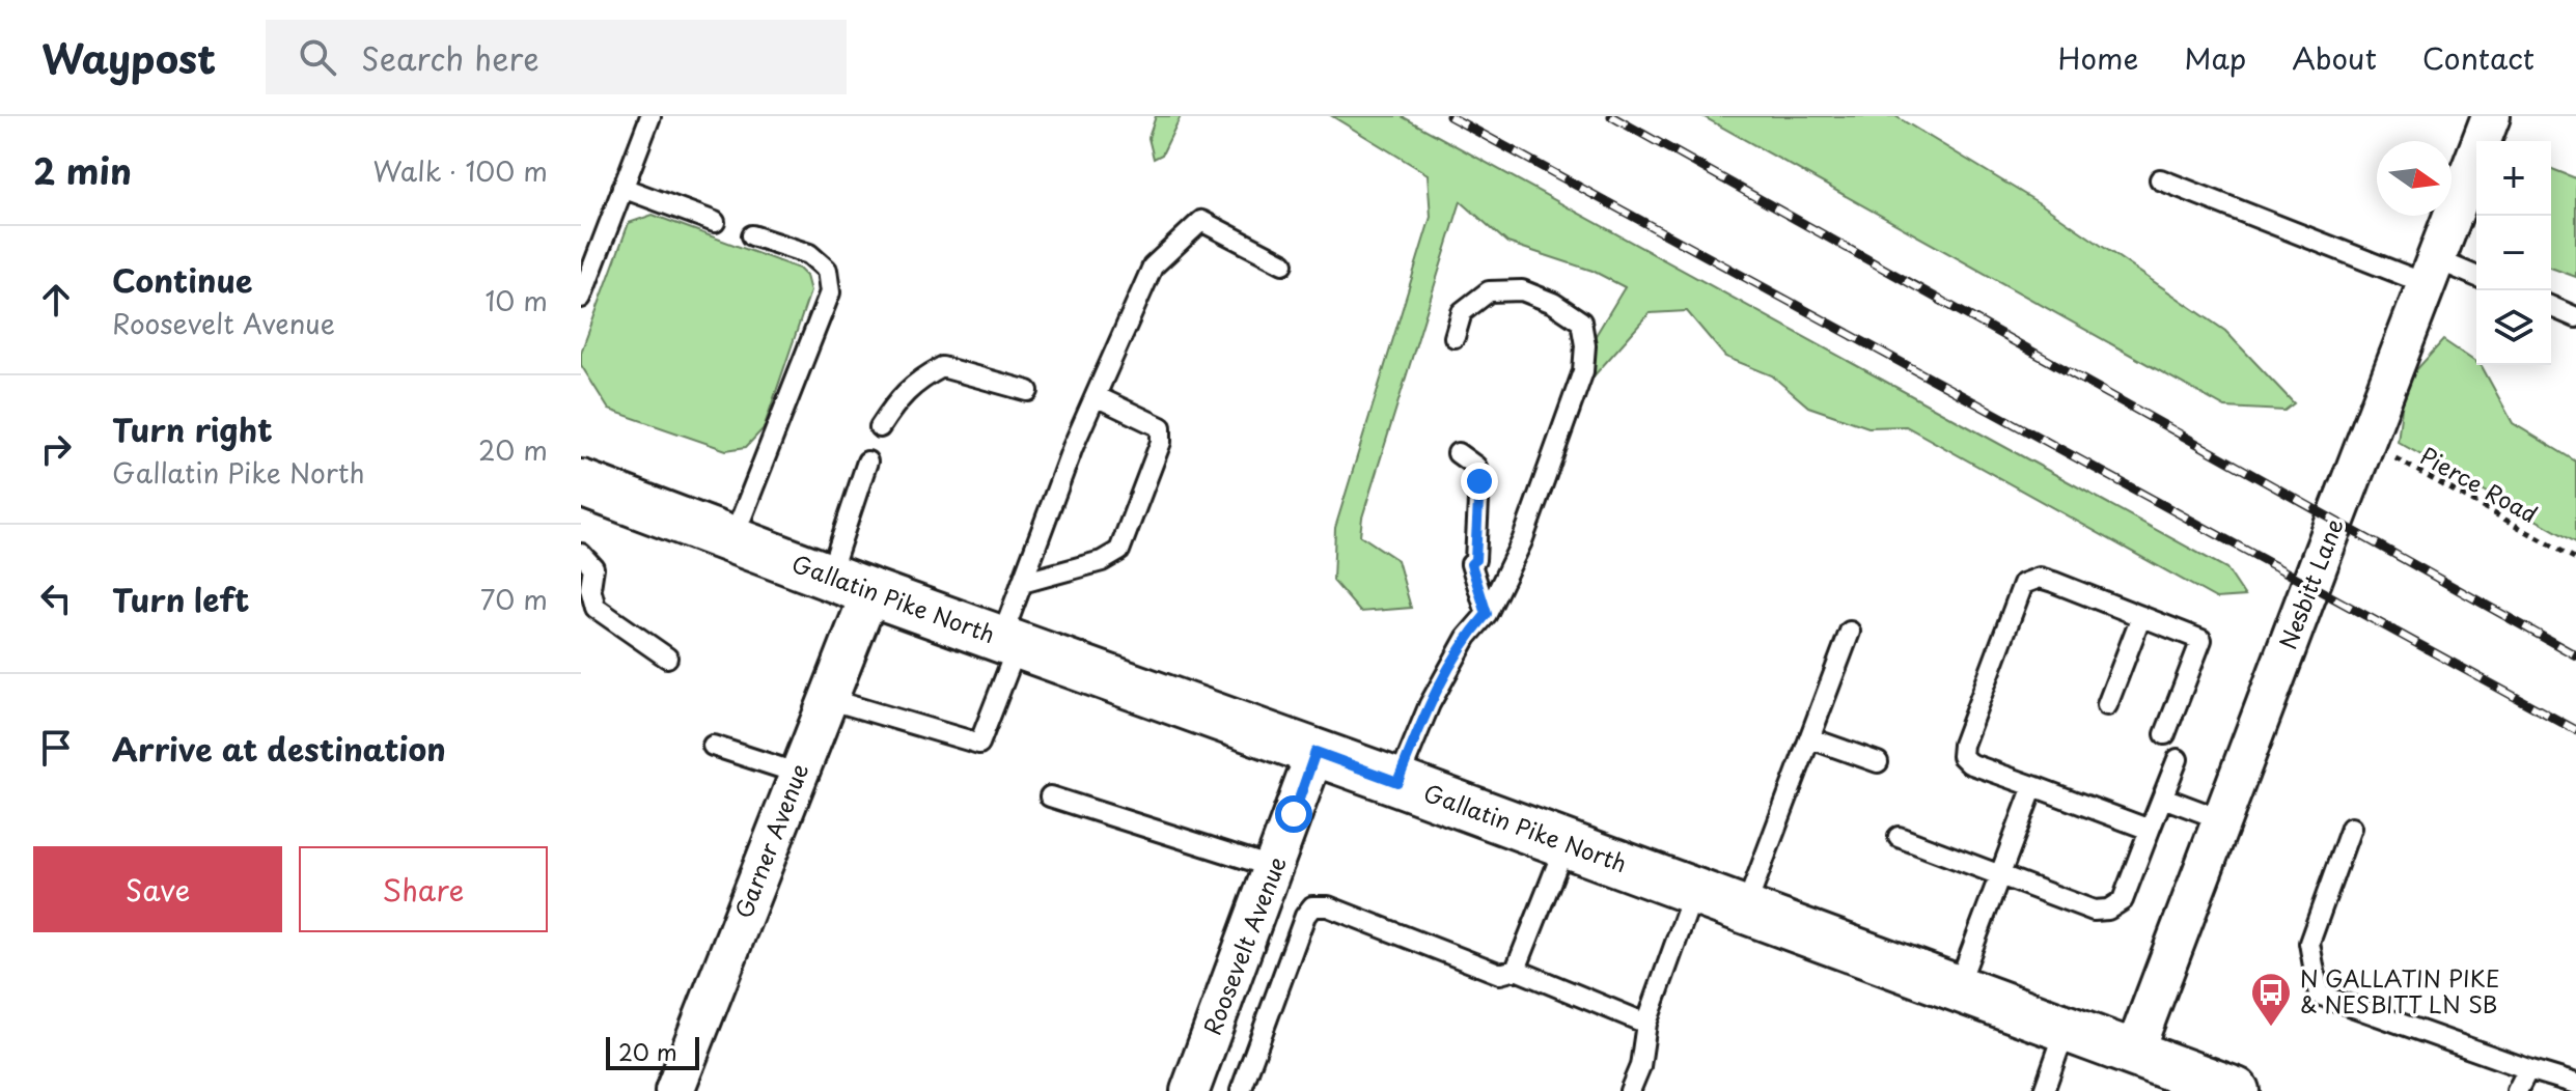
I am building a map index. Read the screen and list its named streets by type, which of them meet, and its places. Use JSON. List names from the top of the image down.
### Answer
{
  "streets": {
    "main road": ["Gallatin Pike North"],
    "street": ["Nesbitt Lane", "Garner Avenue", "Roosevelt Avenue"],
    "path": ["Pierce Road"]
  },
  "crossings": [
    ["Pierce Road", "Nesbitt Lane"],
    ["Nesbitt Lane", "Gallatin Pike North"],
    ["Gallatin Pike North", "Garner Avenue"],
    ["Gallatin Pike North", "Roosevelt Avenue"]
  ],
  "places": {
    "bus stop": ["N GALLATIN PIKE & NESBITT LN SB"]
  },
  "scale_bar": "20 m",
  "north": "right",
  "page": {
    "header": "Waypost",
    "search": "Search here",
    "nav": [
      "Home",
      "Map",
      "About",
      "Contact"
    ],
    "heading": ["2 min", "Walk · 100 m"],
    "map_buttons": ["+", "−"],
    "list": [
      ["Continue", "Roosevelt Avenue", "10 m"],
      ["Turn right", "Gallatin Pike North", "20 m"],
      ["Turn left", "70 m"],
      "Arrive at destination"
    ],
    "buttons": ["Save", "Share"],
    "scale": "20 m"
  }
}
